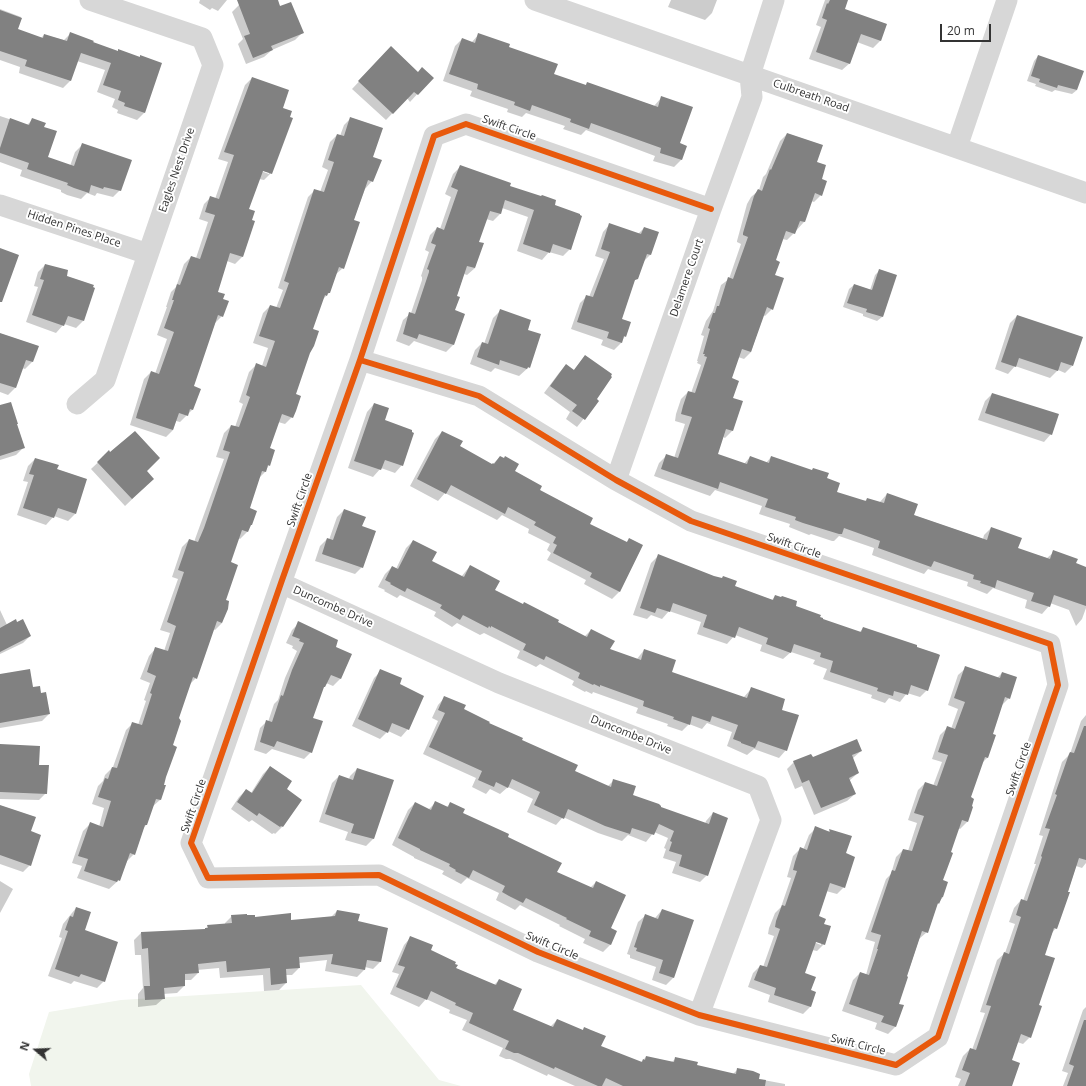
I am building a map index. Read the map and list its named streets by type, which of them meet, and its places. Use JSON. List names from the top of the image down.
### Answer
{
  "streets": {
    "street": [
      "Culbreath Road",
      "Swift Circle",
      "Eagles Nest Drive",
      "Hidden Pines Place",
      "Delamere Court",
      "Duncombe Drive"
    ]
  },
  "crossings": [
    ["Culbreath Road", "Delamere Court"],
    ["Swift Circle", "Delamere Court"],
    ["Swift Circle", "Duncombe Drive"],
    ["Eagles Nest Drive", "Hidden Pines Place"]
  ],
  "scale_bar": "20 m",
  "north": "left"
}
